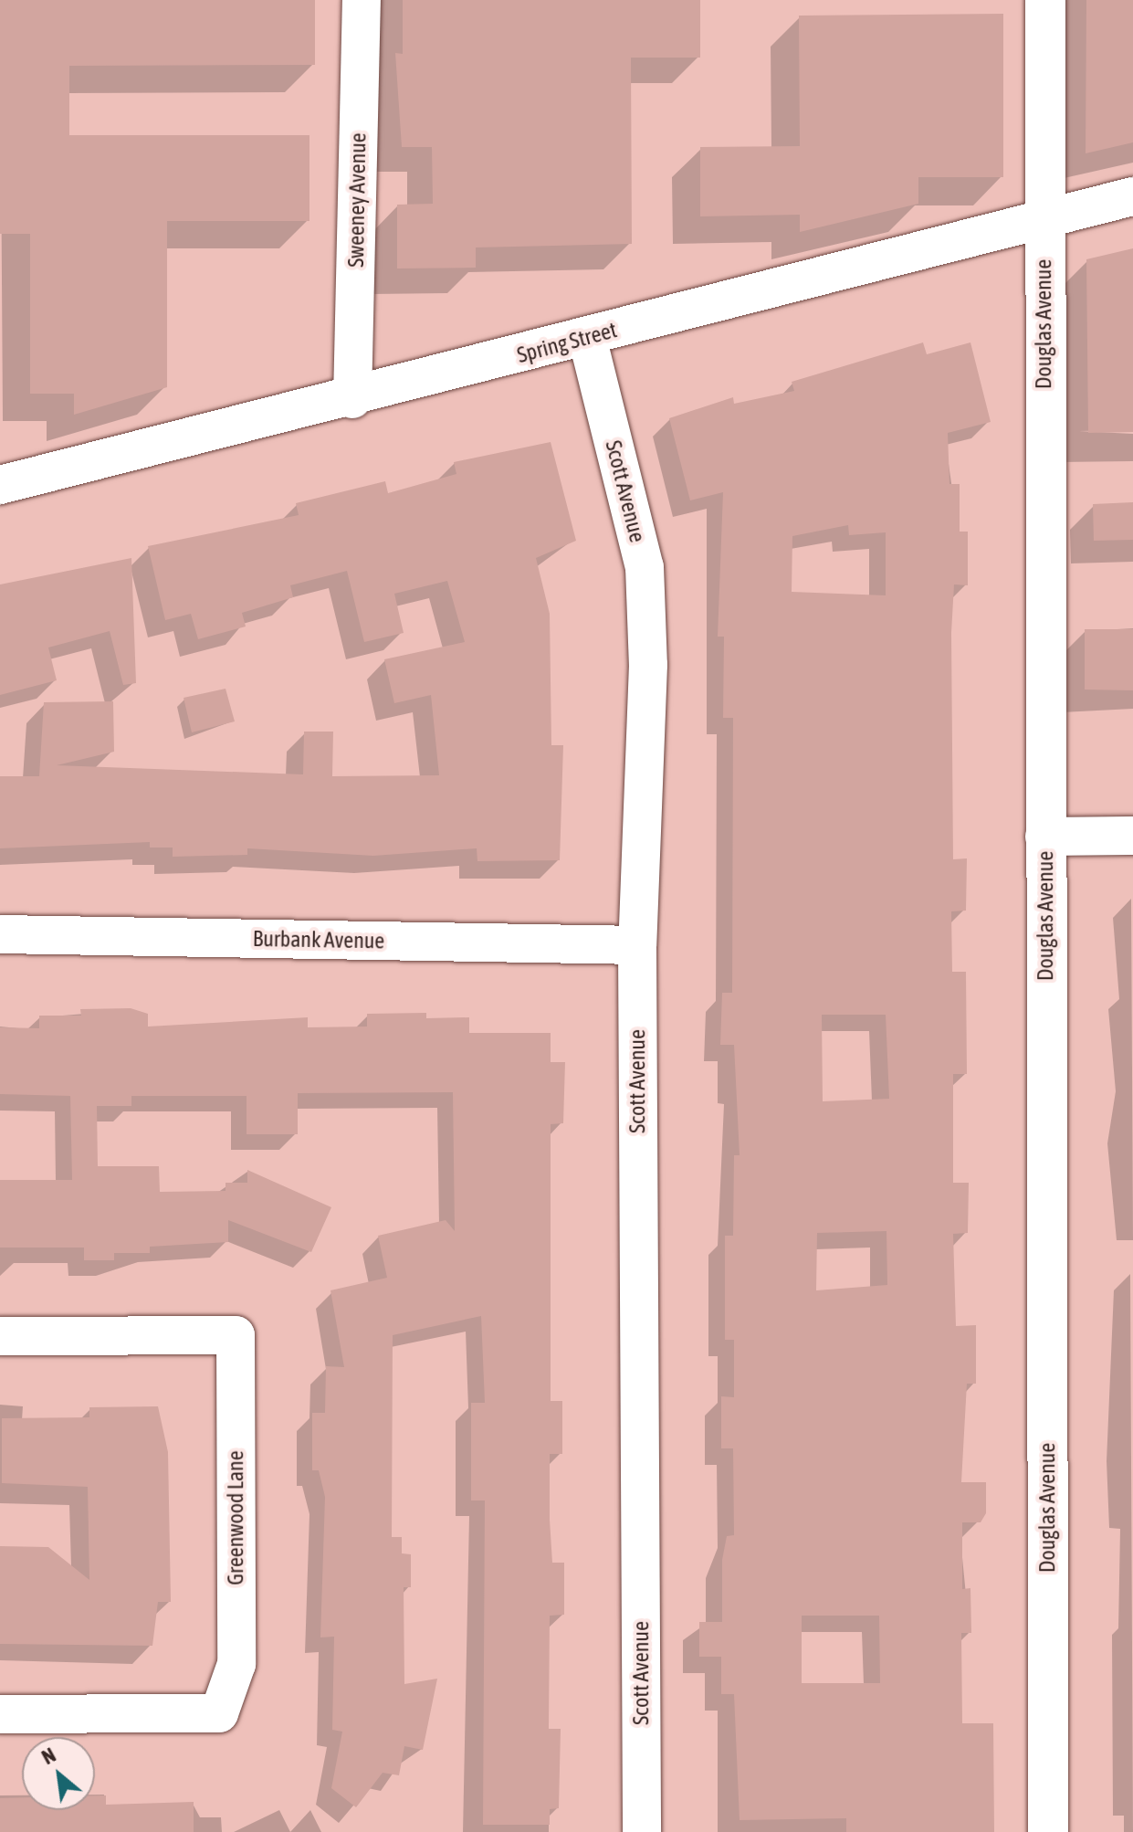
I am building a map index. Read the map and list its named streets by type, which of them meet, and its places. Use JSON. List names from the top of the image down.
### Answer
{
  "streets": {
    "street": [
      "Sweeney Avenue",
      "Douglas Avenue",
      "Spring Street",
      "Scott Avenue",
      "Burbank Avenue",
      "Greenwood Lane"
    ]
  },
  "crossings": [
    ["Sweeney Avenue", "Spring Street"],
    ["Douglas Avenue", "Spring Street"],
    ["Spring Street", "Scott Avenue"],
    ["Scott Avenue", "Burbank Avenue"]
  ],
  "north": "top left"
}
